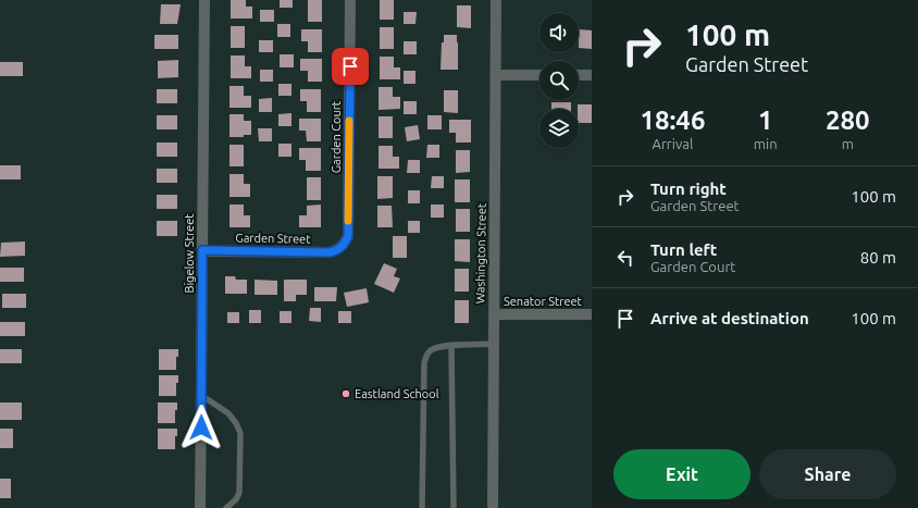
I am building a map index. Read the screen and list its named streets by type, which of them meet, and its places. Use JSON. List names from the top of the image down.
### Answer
{
  "streets": {
    "street": [
      "Garden Court",
      "Garden Street",
      "Bigelow Street",
      "Washington Street",
      "Senator Street"
    ]
  },
  "crossings": [
    ["Garden Court", "Garden Street"],
    ["Garden Street", "Bigelow Street"],
    ["Washington Street", "Senator Street"]
  ],
  "places": ["Eastland School"],
  "page": {
    "turn": ["100 m", "Garden Street"],
    "eta": [
      "18:46",
      "Arrival",
      "1",
      "min",
      "280",
      "m"
    ],
    "list": [
      {
        "name": "Turn right",
        "note": "Garden Street",
        "value": "100 m"
      },
      {
        "name": "Turn left",
        "note": "Garden Court",
        "value": "80 m"
      },
      {
        "name": "Arrive at destination",
        "value": "100 m"
      }
    ],
    "buttons": ["Exit", "Share"]
  }
}
